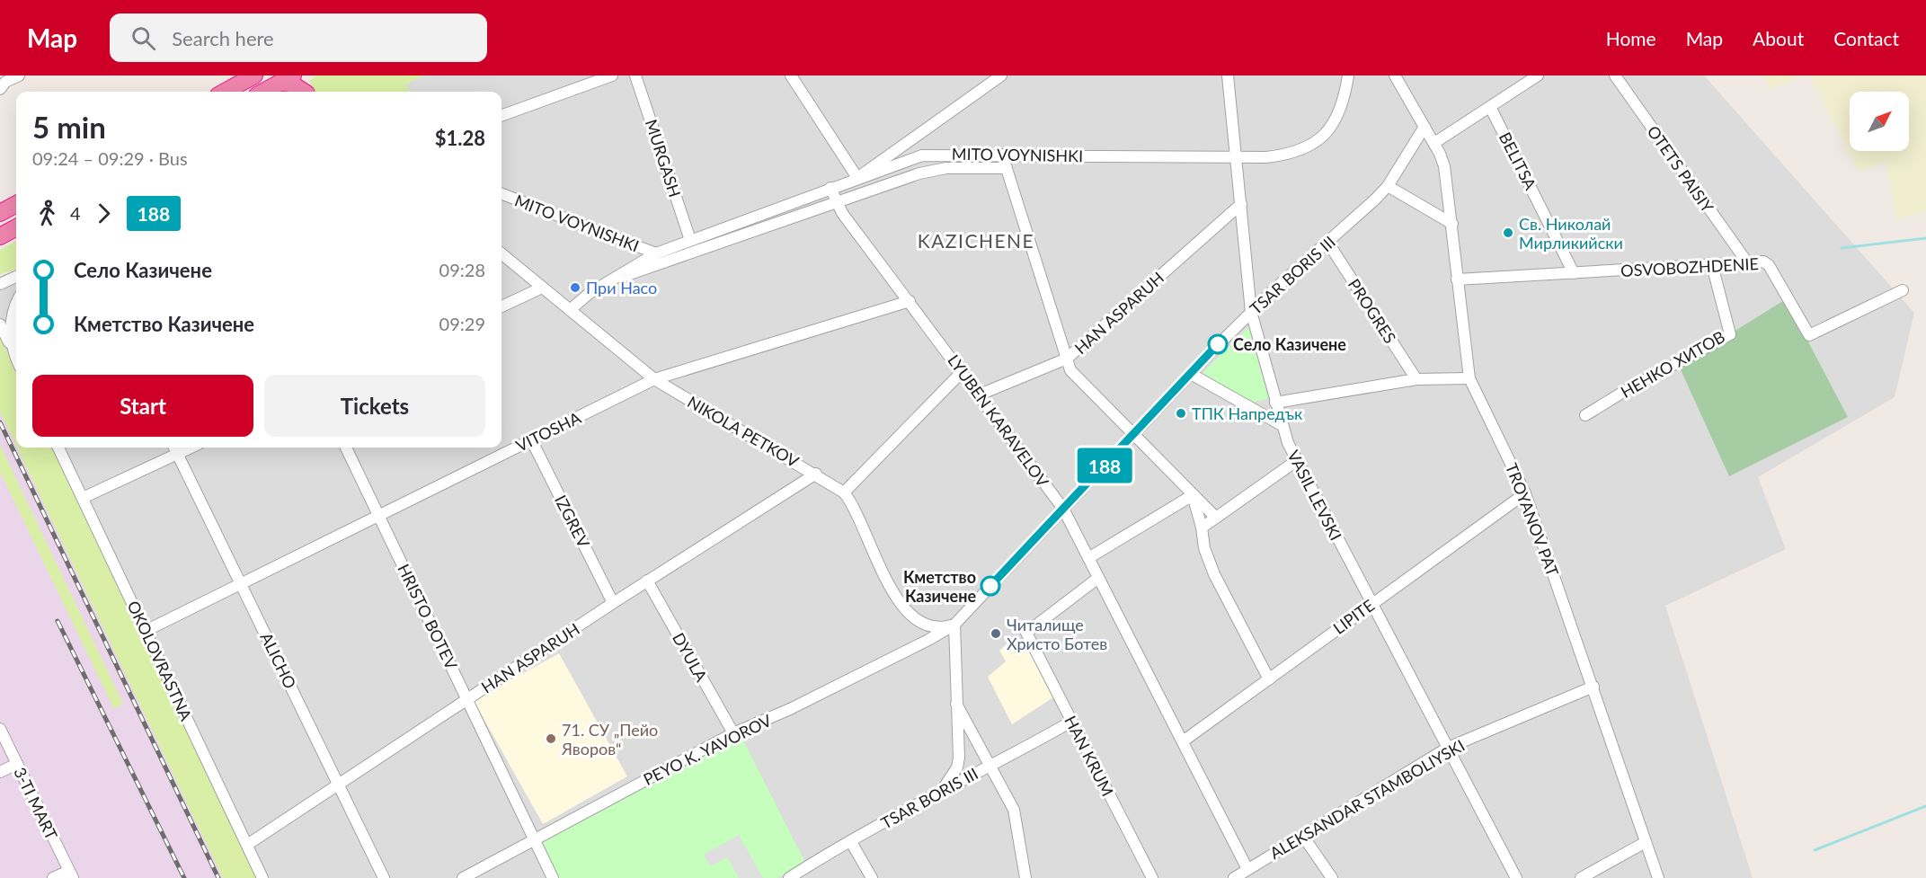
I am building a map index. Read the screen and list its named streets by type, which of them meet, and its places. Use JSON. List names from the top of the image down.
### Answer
{
  "streets": {
    "street": [
      "MITO VOYNISHKI",
      "MURGASH",
      "BELITSA",
      "OTETS PAISIY",
      "OSVOBOZHDENIE",
      "TSAR BORIS III",
      "PROGRES",
      "HAN ASPARUH",
      "НЕНКО ХИТОВ",
      "LYUBEN KARAVELOV",
      "VITOSHA",
      "NIKOLA PETKOV",
      "VASIL LEVSKI",
      "TROYANOV PAT",
      "IZGREV",
      "HRISTO BOTEV",
      "LIPITE",
      "DYULA",
      "OKOLOVRASTNA",
      "ALICHO",
      "PEYO K. YAVOROV",
      "HAN KRUM",
      "ALEKSANDAR STAMBOLIYSKI",
      "3-TI MART"
    ]
  },
  "crossings": [
    ["MITO VOYNISHKI", "MURGASH"],
    ["MITO VOYNISHKI", "LYUBEN KARAVELOV"],
    ["MITO VOYNISHKI", "NIKOLA PETKOV"],
    ["MITO VOYNISHKI", "VASIL LEVSKI"],
    ["BELITSA", "OSVOBOZHDENIE"],
    ["OTETS PAISIY", "OSVOBOZHDENIE"],
    ["OSVOBOZHDENIE", "НЕНКО ХИТОВ"],
    ["OSVOBOZHDENIE", "TROYANOV PAT"],
    ["TSAR BORIS III", "PROGRES"],
    ["TSAR BORIS III", "LYUBEN KARAVELOV"],
    ["TSAR BORIS III", "NIKOLA PETKOV"],
    ["TSAR BORIS III", "VASIL LEVSKI"],
    ["TSAR BORIS III", "TROYANOV PAT"],
    ["TSAR BORIS III", "PEYO K. YAVOROV"],
    ["TSAR BORIS III", "HAN KRUM"],
    ["HAN ASPARUH", "LYUBEN KARAVELOV"],
    ["HAN ASPARUH", "NIKOLA PETKOV"],
    ["HAN ASPARUH", "VASIL LEVSKI"],
    ["HAN ASPARUH", "IZGREV"],
    ["HAN ASPARUH", "HRISTO BOTEV"],
    ["HAN ASPARUH", "DYULA"],
    ["HAN ASPARUH", "OKOLOVRASTNA"],
    ["HAN ASPARUH", "ALICHO"],
    ["LYUBEN KARAVELOV", "VITOSHA"],
    ["LYUBEN KARAVELOV", "LIPITE"],
    ["LYUBEN KARAVELOV", "HAN KRUM"],
    ["LYUBEN KARAVELOV", "ALEKSANDAR STAMBOLIYSKI"],
    ["VITOSHA", "NIKOLA PETKOV"],
    ["VITOSHA", "IZGREV"],
    ["VITOSHA", "HRISTO BOTEV"],
    ["VITOSHA", "OKOLOVRASTNA"],
    ["VITOSHA", "ALICHO"],
    ["NIKOLA PETKOV", "PEYO K. YAVOROV"],
    ["VASIL LEVSKI", "LIPITE"],
    ["VASIL LEVSKI", "ALEKSANDAR STAMBOLIYSKI"],
    ["TROYANOV PAT", "LIPITE"],
    ["TROYANOV PAT", "ALEKSANDAR STAMBOLIYSKI"],
    ["HRISTO BOTEV", "PEYO K. YAVOROV"],
    ["DYULA", "PEYO K. YAVOROV"]
  ],
  "districts": ["KAZICHENE"],
  "places": [
    "Св. Николай Мирликийски",
    "При Насо",
    "Село Казичене",
    "ТПК Напредък",
    "Кметство Казичене",
    "Читалище Христо Ботев",
    "71. СУ „Пейо Яворов“"
  ],
  "lines": ["bus line 188"],
  "north": "top right",
  "page": {
    "header": "Map",
    "search": "Search here",
    "nav": [
      "Home",
      "Map",
      "About",
      "Contact"
    ],
    "on_map": "188",
    "heading": ["5 min", "09:24 – 09:29 · Bus", "$1.28"],
    "legs": ["4", "188"],
    "list": [
      {
        "name": "Село Казичене",
        "value": "09:28"
      },
      {
        "name": "Кметство Казичене",
        "value": "09:29"
      }
    ],
    "buttons": ["Start", "Tickets"]
  }
}
